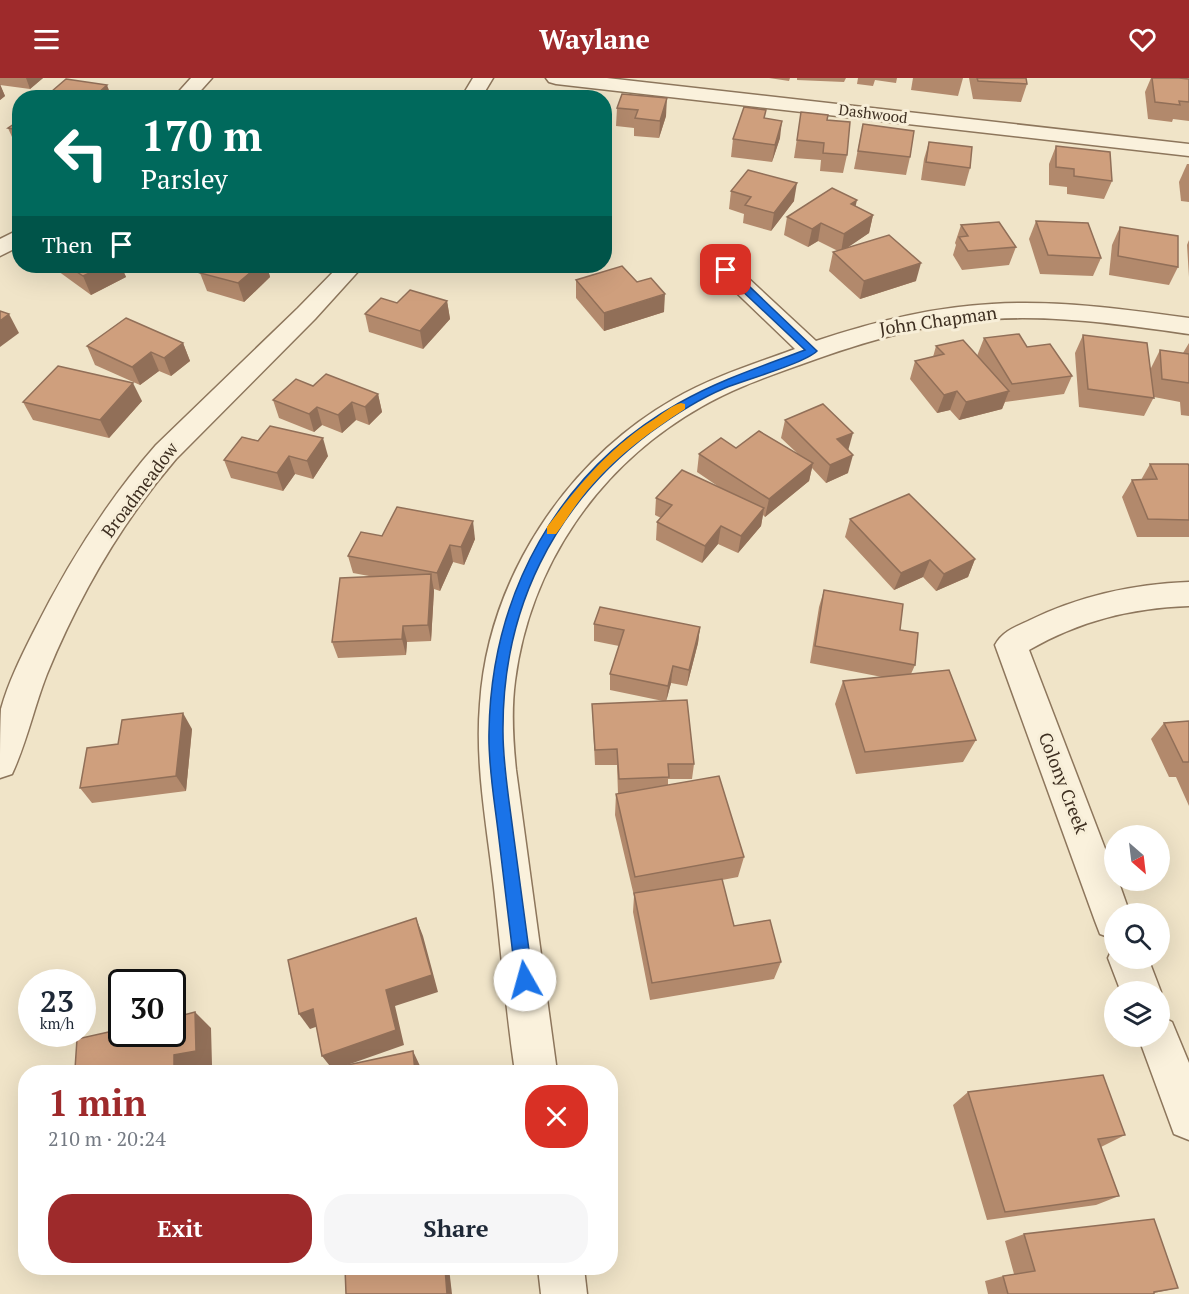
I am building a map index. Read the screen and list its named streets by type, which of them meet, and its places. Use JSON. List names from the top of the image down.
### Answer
{
  "streets": {
    "street": [
      "Dashwood",
      "John Chapman",
      "Broadmeadow",
      "Colony Creek"
    ]
  },
  "north": "bottom right",
  "page": {
    "header": "Waylane",
    "turn": ["170 m", "Parsley"],
    "then": "Then",
    "speed": "23 km/h",
    "limit": "30",
    "heading": ["1 min", "210 m · 20:24"],
    "buttons": ["Exit", "Share"]
  }
}
